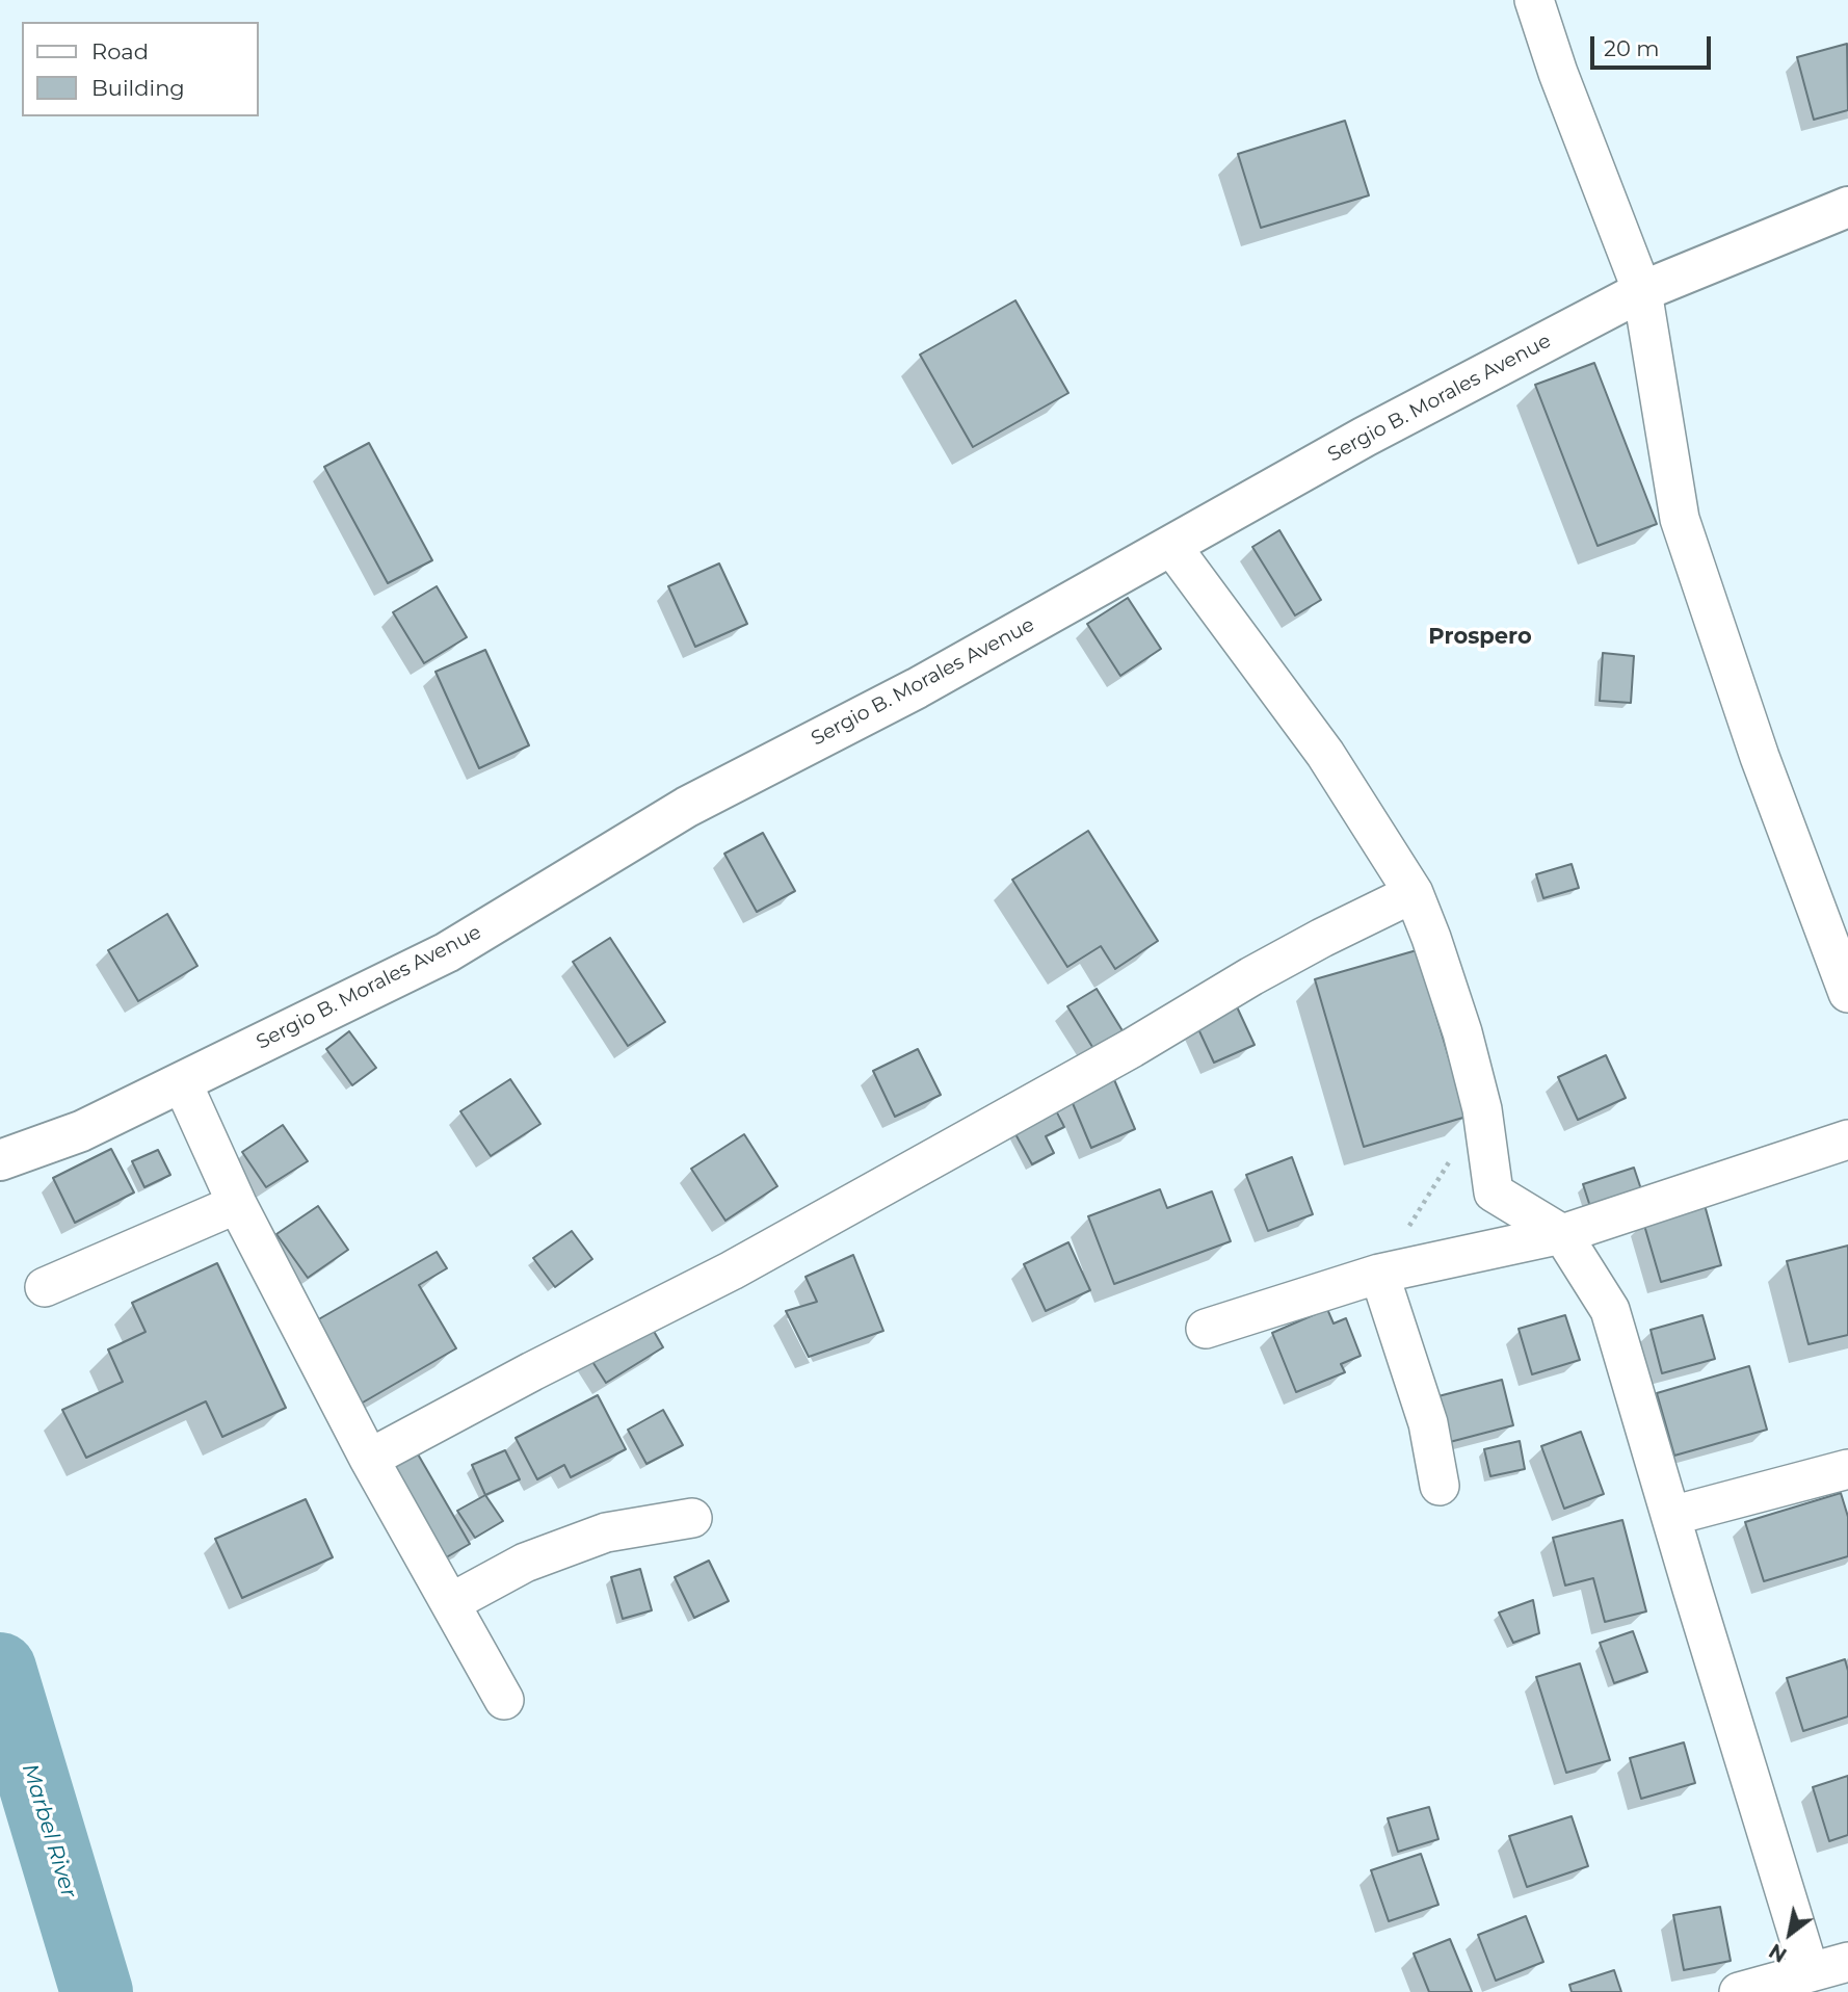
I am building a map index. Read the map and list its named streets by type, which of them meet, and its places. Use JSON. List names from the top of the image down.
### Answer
{
  "streets": {
    "main road": ["Sergio B. Morales Avenue"]
  },
  "districts": ["Prospero"],
  "water": ["Marbel River"],
  "legend": ["Road", "Building"],
  "scale_bar": "20 m",
  "north": "bottom left"
}
